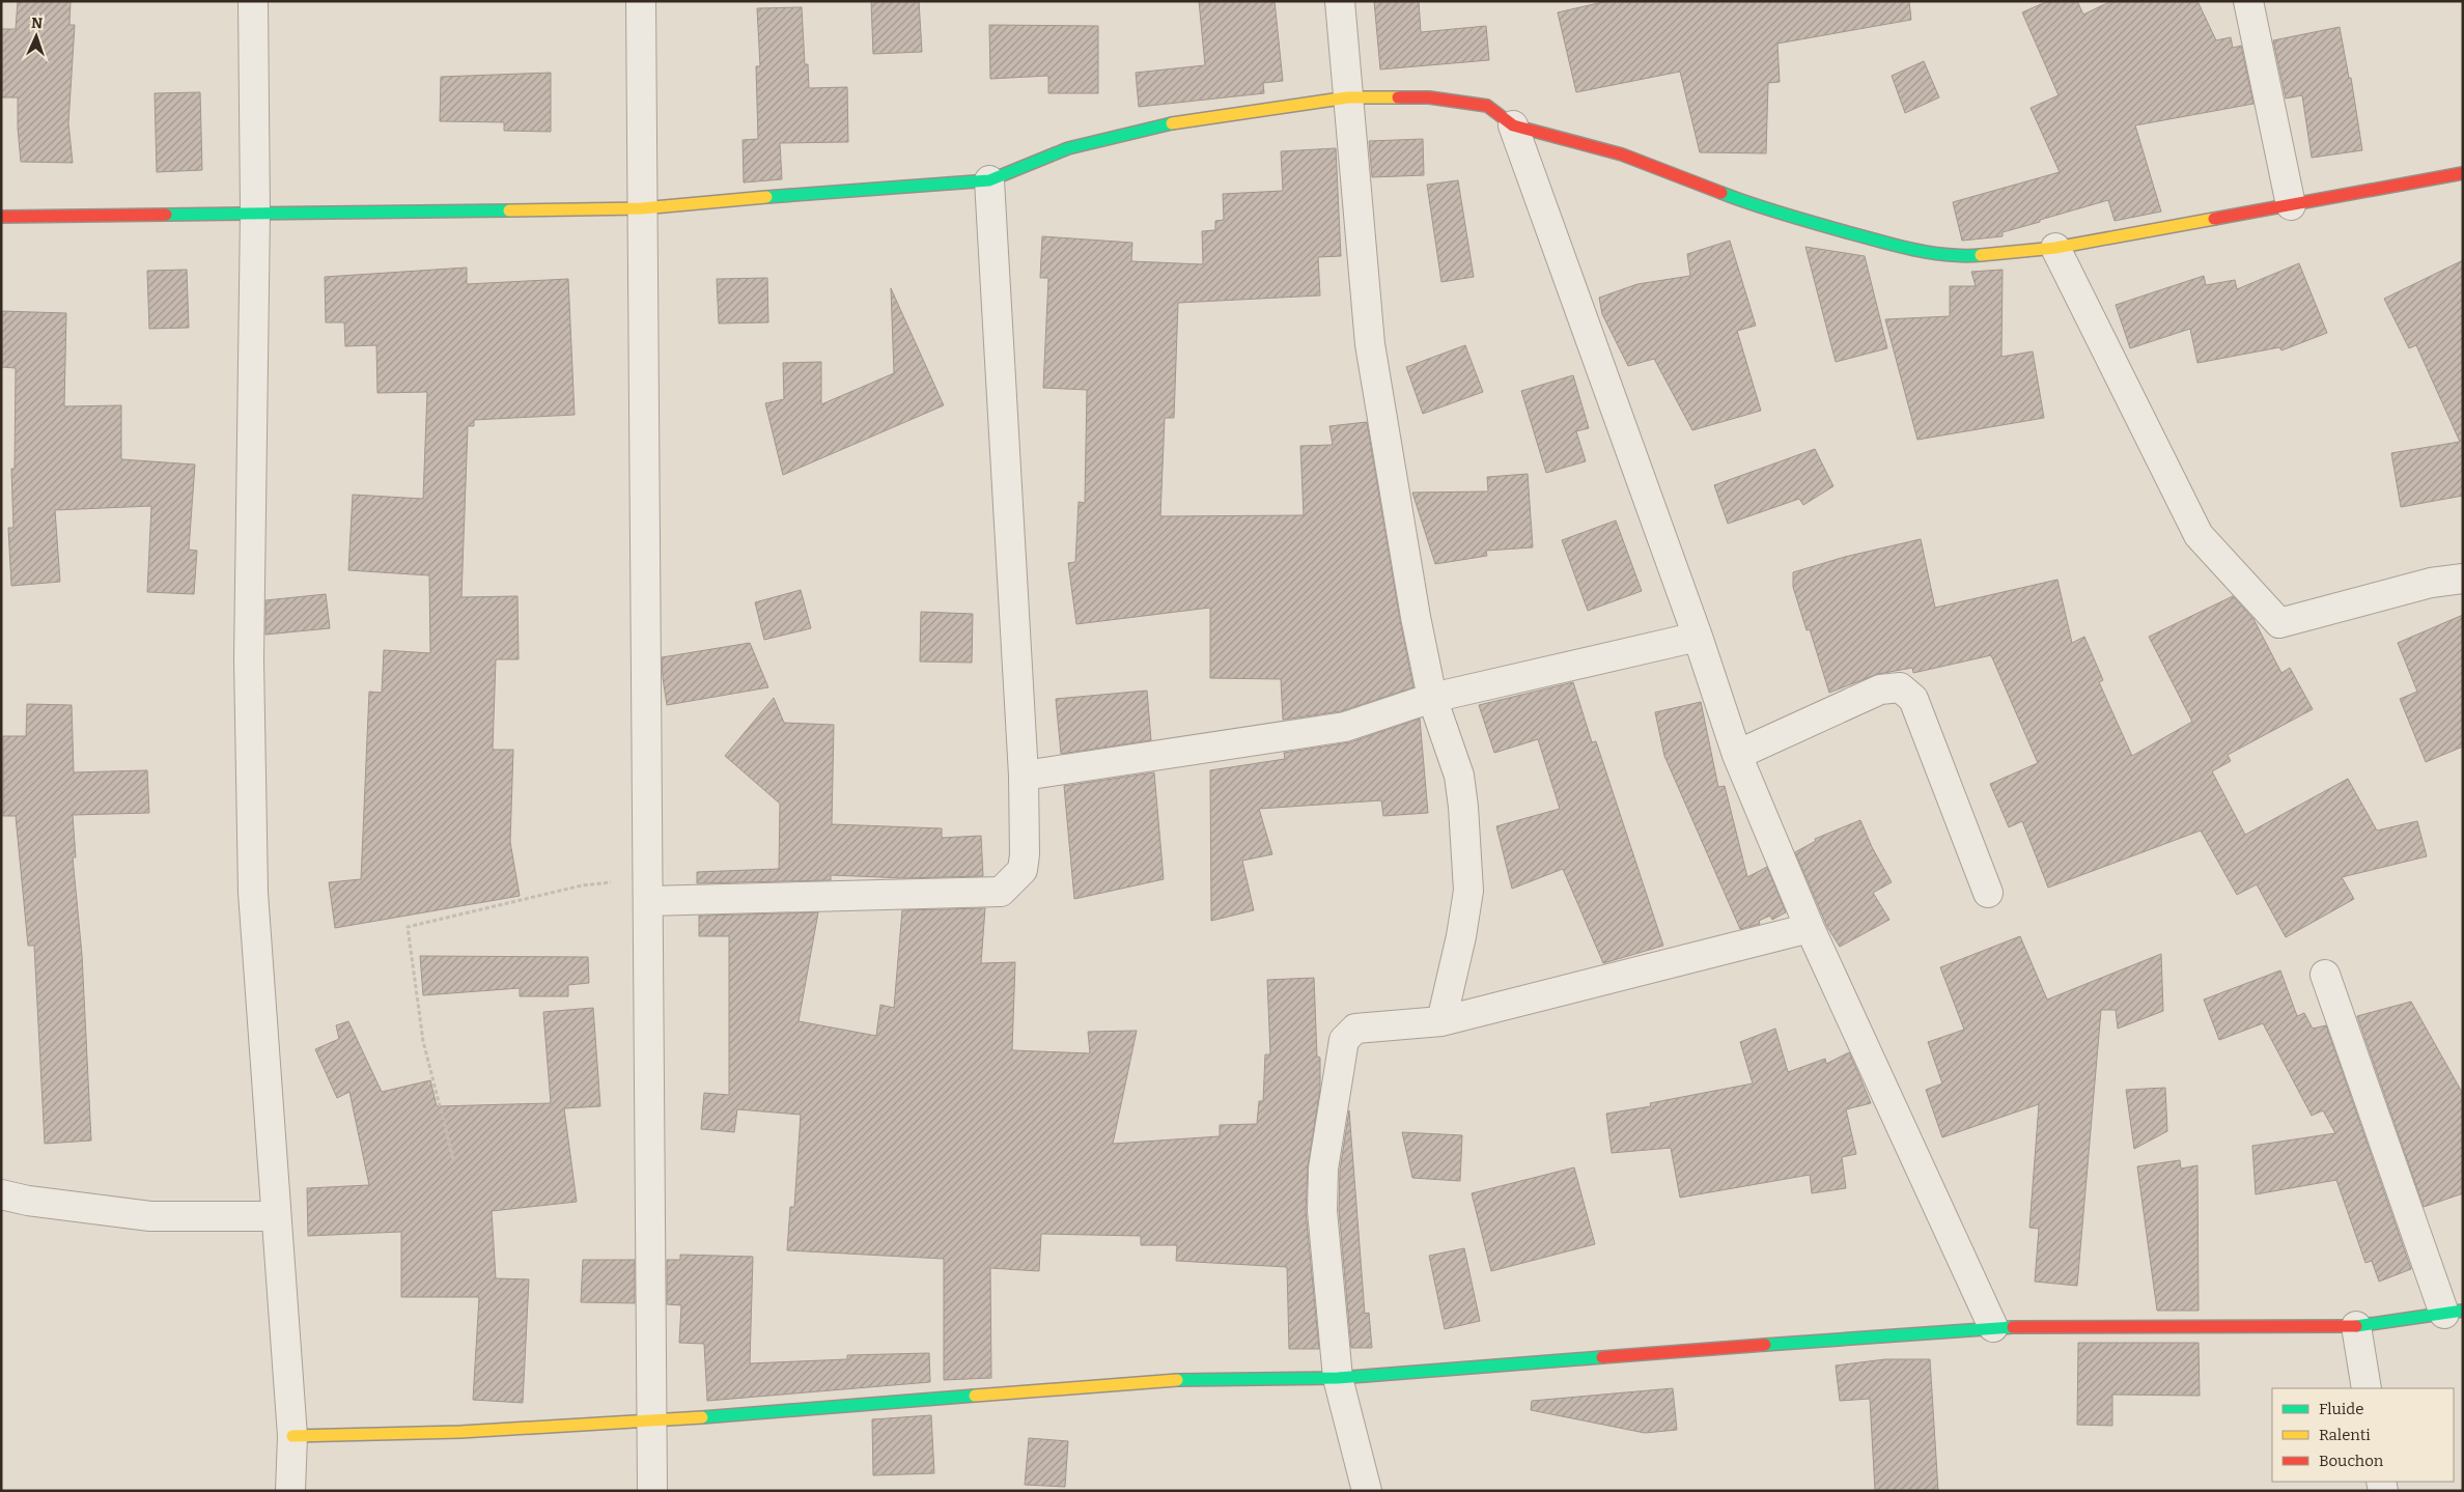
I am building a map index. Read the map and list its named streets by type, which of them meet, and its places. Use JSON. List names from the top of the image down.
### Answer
{
  "legend": ["Fluide", "Ralenti", "Bouchon"],
  "north": "top"
}
